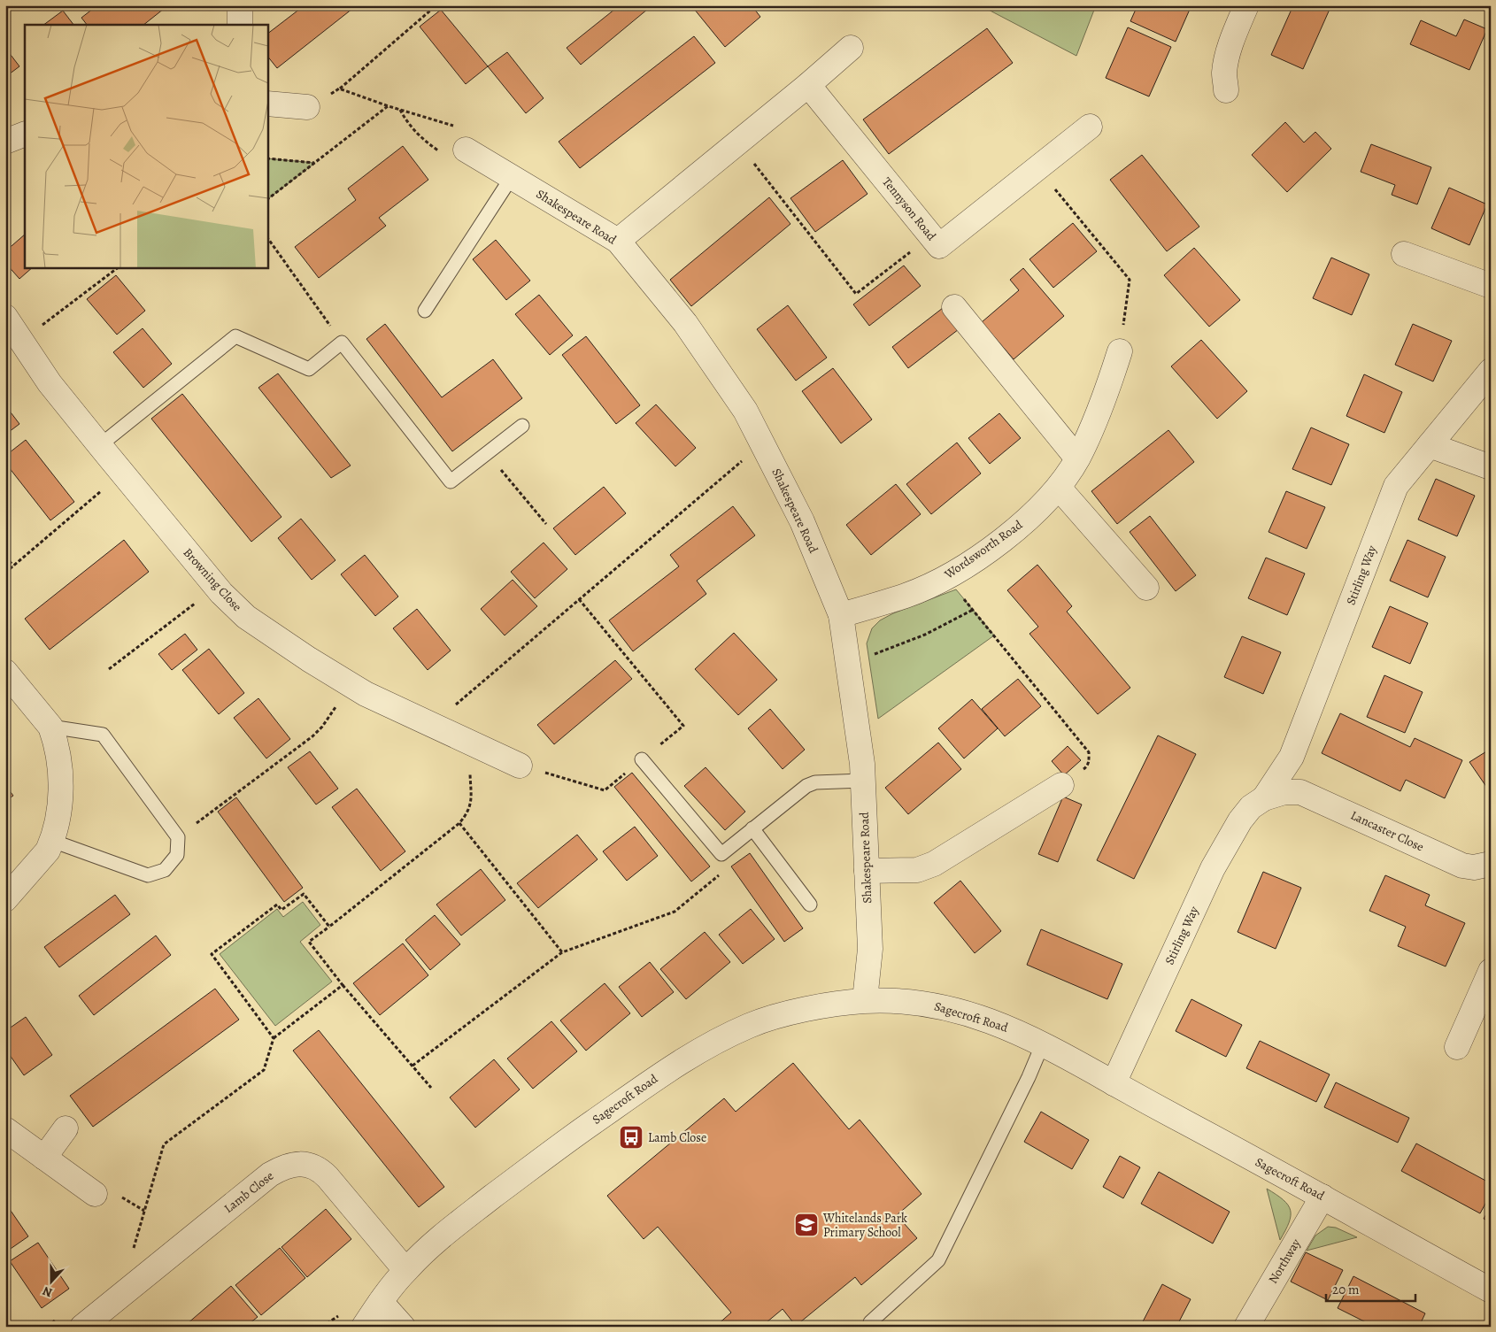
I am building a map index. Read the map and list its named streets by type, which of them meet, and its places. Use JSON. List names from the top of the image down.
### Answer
{
  "streets": {
    "street": [
      "Tennyson Road",
      "Shakespeare Road",
      "Wordsworth Road",
      "Stirling Way",
      "Browning Close",
      "Lancaster Close",
      "Sagecroft Road",
      "Lamb Close",
      "Northway"
    ]
  },
  "crossings": [
    ["Shakespeare Road", "Wordsworth Road"],
    ["Shakespeare Road", "Sagecroft Road"],
    ["Stirling Way", "Lancaster Close"],
    ["Stirling Way", "Sagecroft Road"],
    ["Sagecroft Road", "Lamb Close"],
    ["Sagecroft Road", "Northway"]
  ],
  "places": {
    "bus stop": ["Lamb Close"],
    "school or university": ["Whitelands Park Primary School"]
  },
  "scale_bar": "20 m",
  "north": "bottom"
}
